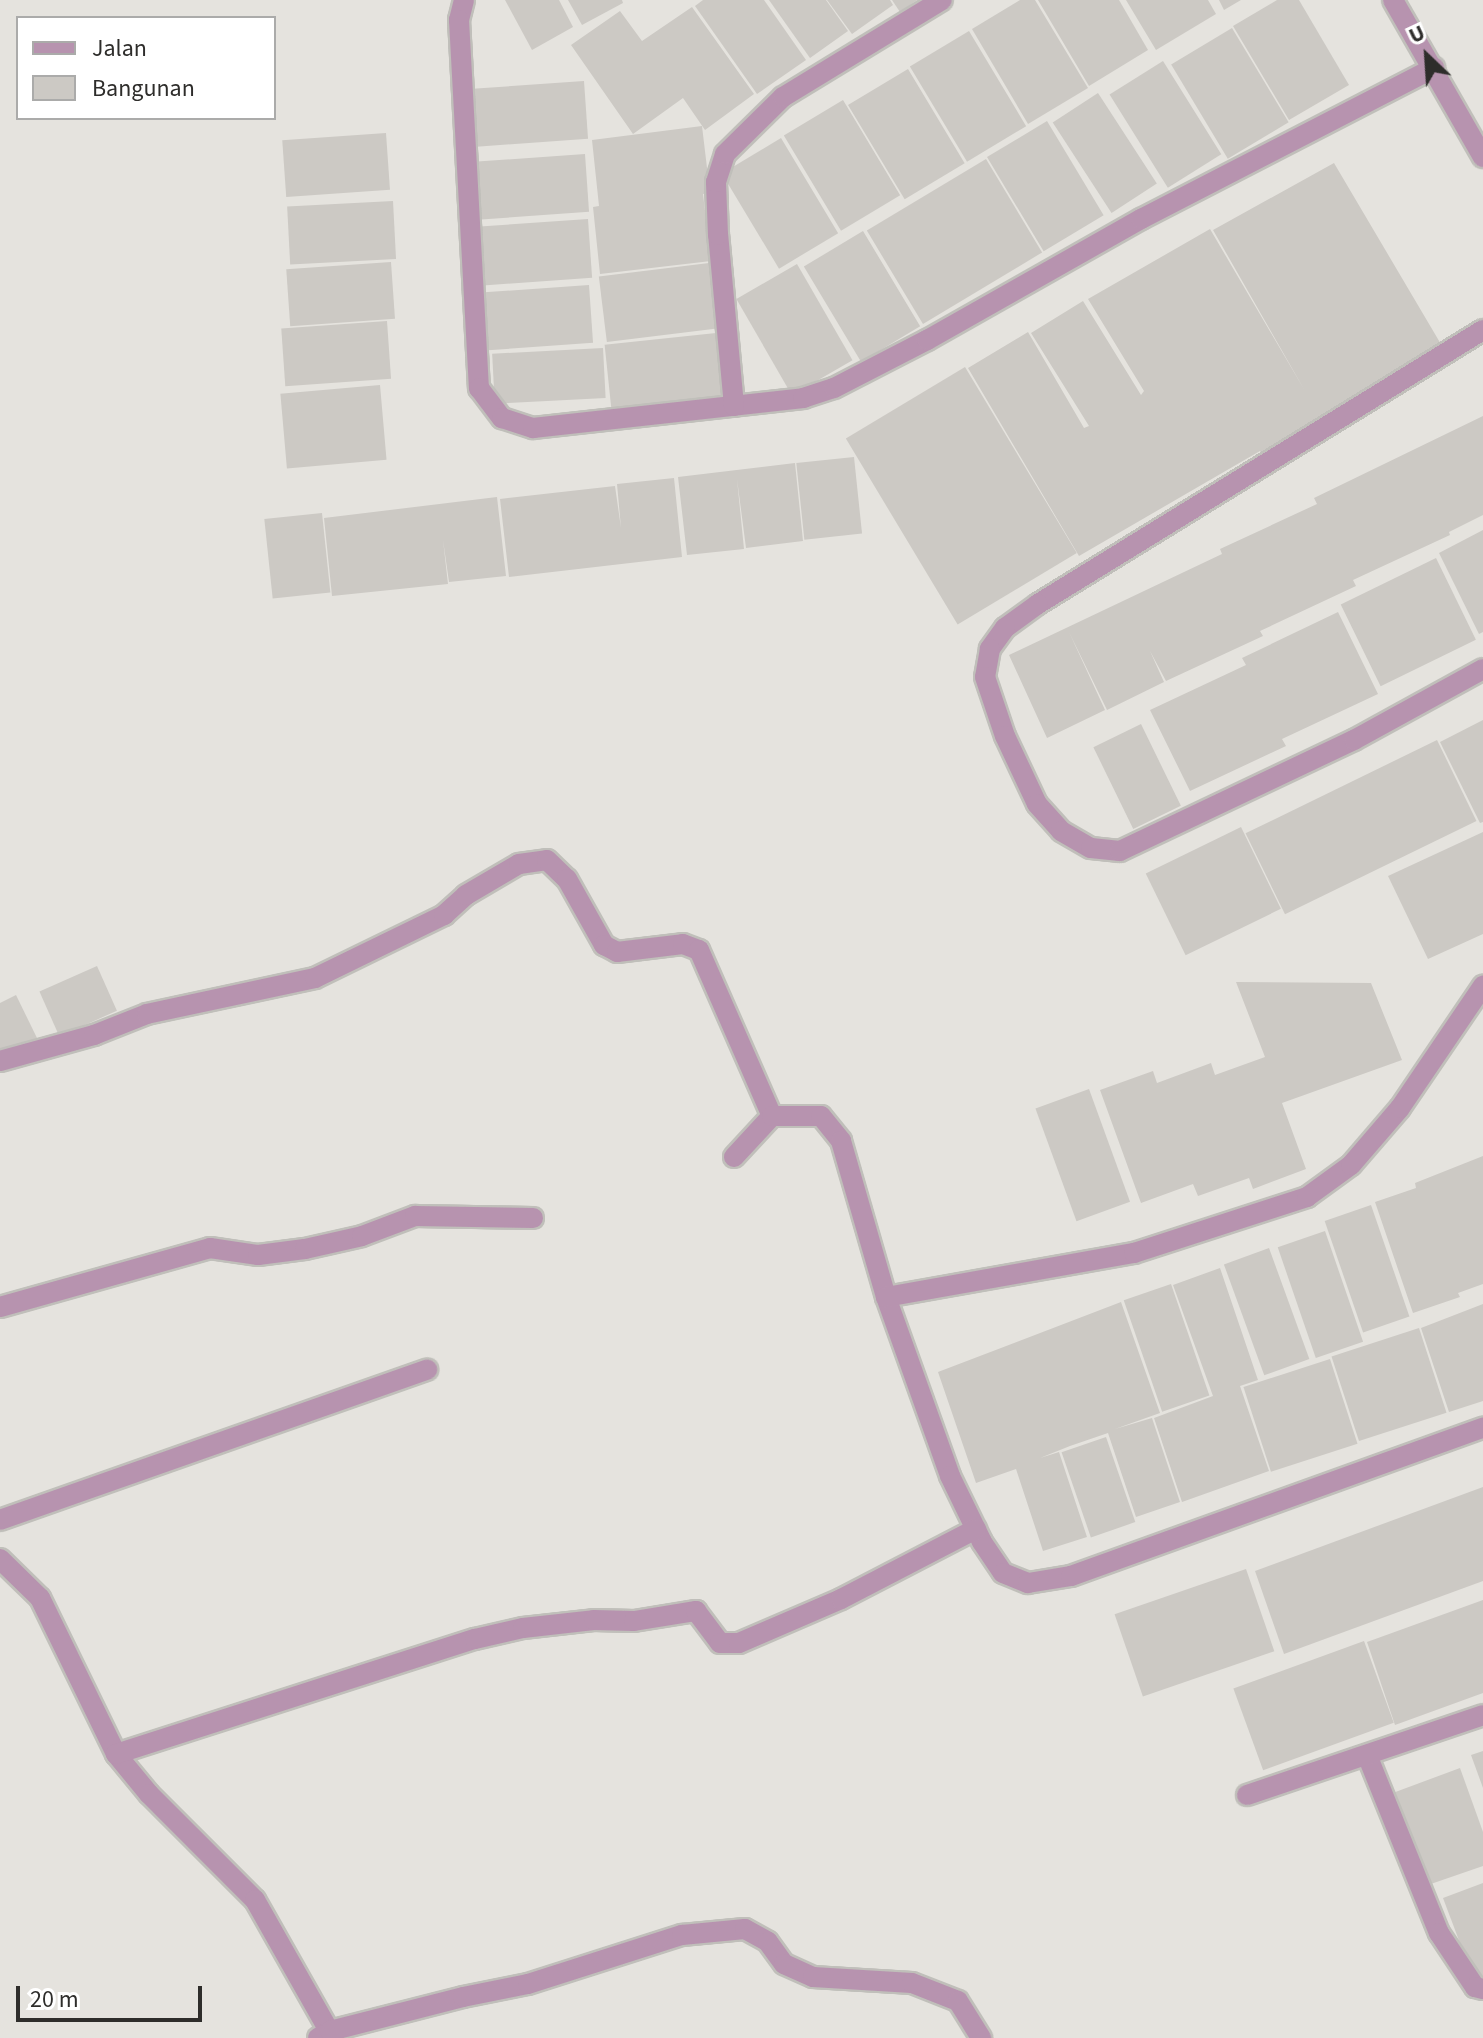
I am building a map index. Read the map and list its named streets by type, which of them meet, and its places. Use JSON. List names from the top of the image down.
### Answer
{
  "legend": ["Jalan", "Bangunan"],
  "scale_bar": "20 m",
  "north": "top left"
}
